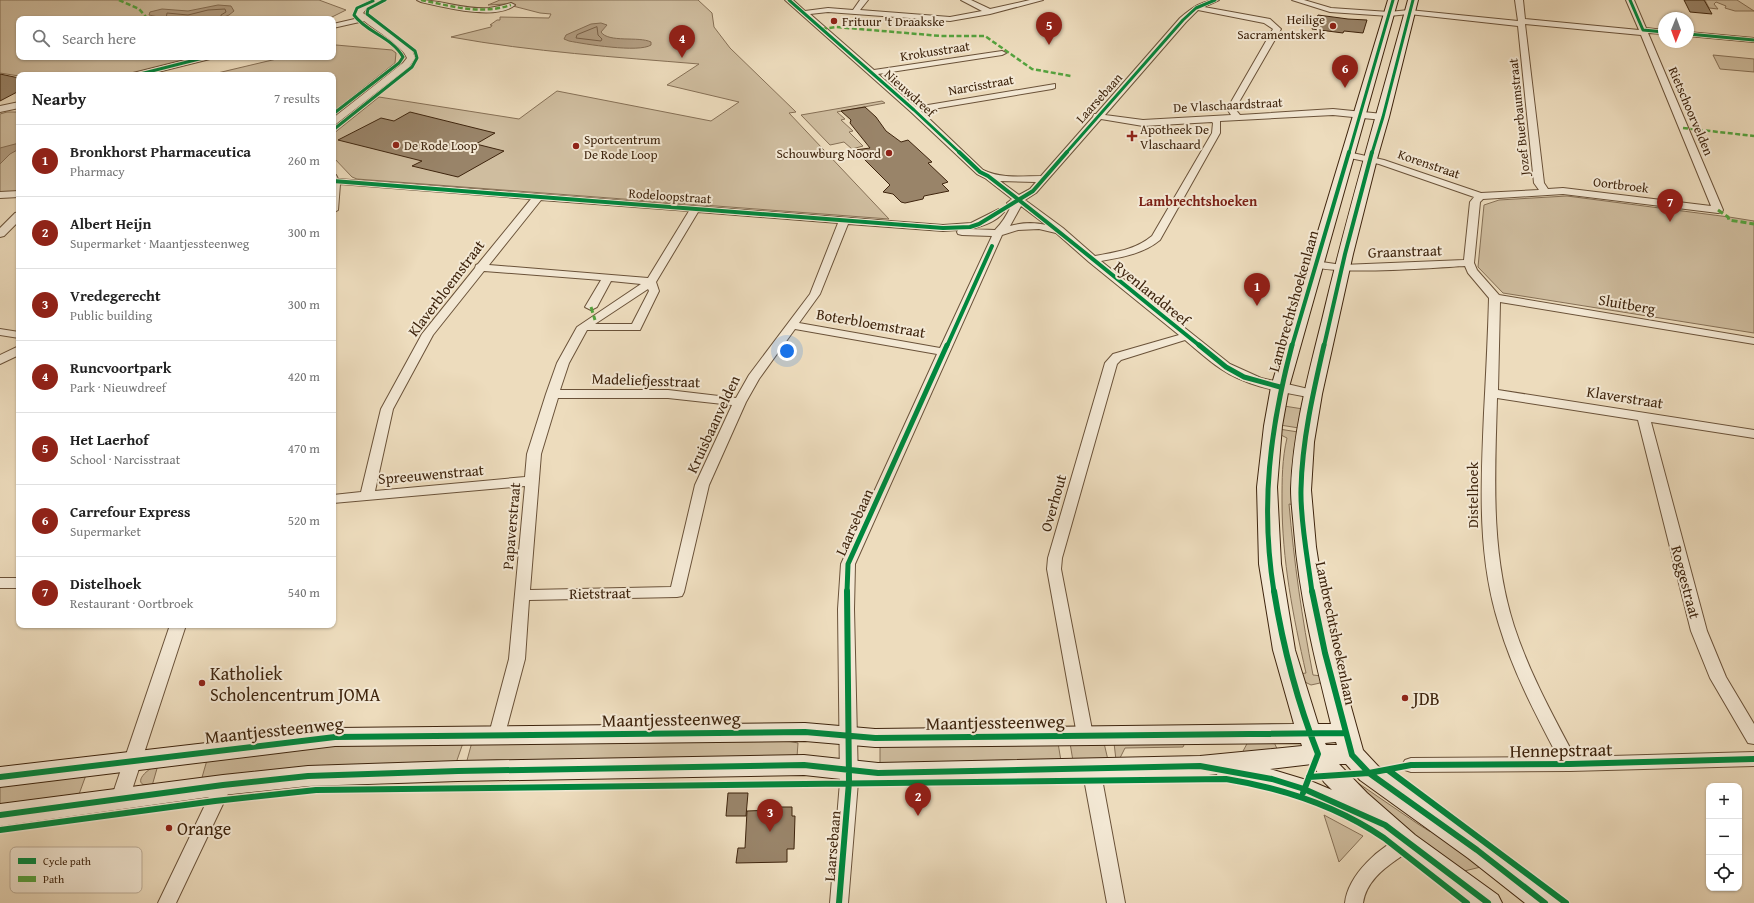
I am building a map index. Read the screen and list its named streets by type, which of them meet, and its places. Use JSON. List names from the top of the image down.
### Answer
{
  "streets": {
    "street": [
      "Krokusstraat",
      "Narcisstraat",
      "Nieuwdreef",
      "Laarsebaan",
      "De Vlaschaardstraat",
      "Rietschoorvelden",
      "Jozef Buerbaumstraat",
      "Korenstraat",
      "Oortbroek",
      "Rodeloopstraat",
      "Graanstraat",
      "Klaverbloemstraat",
      "Ryenlanddreef",
      "Lambrechtshoekenlaan",
      "Sluitberg",
      "Boterbloemstraat",
      "Madeliefjesstraat",
      "Klaverstraat",
      "Kruisbaanvelden",
      "Spreeuwenstraat",
      "Distelhoek",
      "Overhout",
      "Papaverstraat",
      "Roggestraat",
      "Rietstraat",
      "Maantjessteenweg",
      "Hennepstraat"
    ]
  },
  "crossings": [
    ["Krokusstraat", "Nieuwdreef"],
    ["Narcisstraat", "Nieuwdreef"],
    ["Nieuwdreef", "Laarsebaan"],
    ["Nieuwdreef", "Ryenlanddreef"],
    ["Laarsebaan", "De Vlaschaardstraat"],
    ["Laarsebaan", "Rodeloopstraat"],
    ["Laarsebaan", "Ryenlanddreef"],
    ["Laarsebaan", "Boterbloemstraat"],
    ["Laarsebaan", "Maantjessteenweg"],
    ["De Vlaschaardstraat", "Lambrechtshoekenlaan"],
    ["Rietschoorvelden", "Oortbroek"],
    ["Jozef Buerbaumstraat", "Korenstraat"],
    ["Jozef Buerbaumstraat", "Oortbroek"],
    ["Korenstraat", "Lambrechtshoekenlaan"],
    ["Rodeloopstraat", "Klaverbloemstraat"],
    ["Rodeloopstraat", "Kruisbaanvelden"],
    ["Graanstraat", "Lambrechtshoekenlaan"],
    ["Klaverbloemstraat", "Spreeuwenstraat"],
    ["Ryenlanddreef", "Lambrechtshoekenlaan"],
    ["Ryenlanddreef", "Overhout"],
    ["Lambrechtshoekenlaan", "Maantjessteenweg"],
    ["Sluitberg", "Distelhoek"],
    ["Boterbloemstraat", "Kruisbaanvelden"],
    ["Madeliefjesstraat", "Kruisbaanvelden"],
    ["Madeliefjesstraat", "Papaverstraat"],
    ["Klaverstraat", "Distelhoek"],
    ["Klaverstraat", "Roggestraat"],
    ["Kruisbaanvelden", "Rietstraat"],
    ["Spreeuwenstraat", "Papaverstraat"],
    ["Distelhoek", "Hennepstraat"],
    ["Overhout", "Maantjessteenweg"],
    ["Papaverstraat", "Rietstraat"],
    ["Papaverstraat", "Maantjessteenweg"]
  ],
  "districts": ["Lambrechtshoeken"],
  "places": {
    "other": [
      "Frituur 't Draakske",
      "Heilige Sacramentskerk",
      "De Rode Loop",
      "Sportcentrum De Rode Loop",
      "Schouwburg Noord",
      "Katholiek Scholencentrum JOMA",
      "JDB",
      "Orange"
    ],
    "health": ["Apotheek De Vlaschaard"]
  },
  "legend": ["Cycle path", "Path"],
  "north": "bottom",
  "page": {
    "pins": [
      "5",
      "4",
      "6",
      "7",
      "1",
      "2",
      "3"
    ],
    "search": "Search here",
    "heading": ["Nearby", "7 results"],
    "list": [
      {
        "mark": "1",
        "name": "Bronkhorst Pharmaceutica",
        "note": "Pharmacy",
        "value": "260 m"
      },
      {
        "mark": "2",
        "name": "Albert Heijn",
        "note": "Supermarket · Maantjessteenweg",
        "value": "300 m"
      },
      {
        "mark": "3",
        "name": "Vredegerecht",
        "note": "Public building",
        "value": "300 m"
      },
      {
        "mark": "4",
        "name": "Runcvoortpark",
        "note": "Park · Nieuwdreef",
        "value": "420 m"
      },
      {
        "mark": "5",
        "name": "Het Laerhof",
        "note": "School · Narcisstraat",
        "value": "470 m"
      },
      {
        "mark": "6",
        "name": "Carrefour Express",
        "note": "Supermarket",
        "value": "520 m"
      },
      {
        "mark": "7",
        "name": "Distelhoek",
        "note": "Restaurant · Oortbroek",
        "value": "540 m"
      }
    ],
    "map_buttons": ["+", "−"]
  }
}
